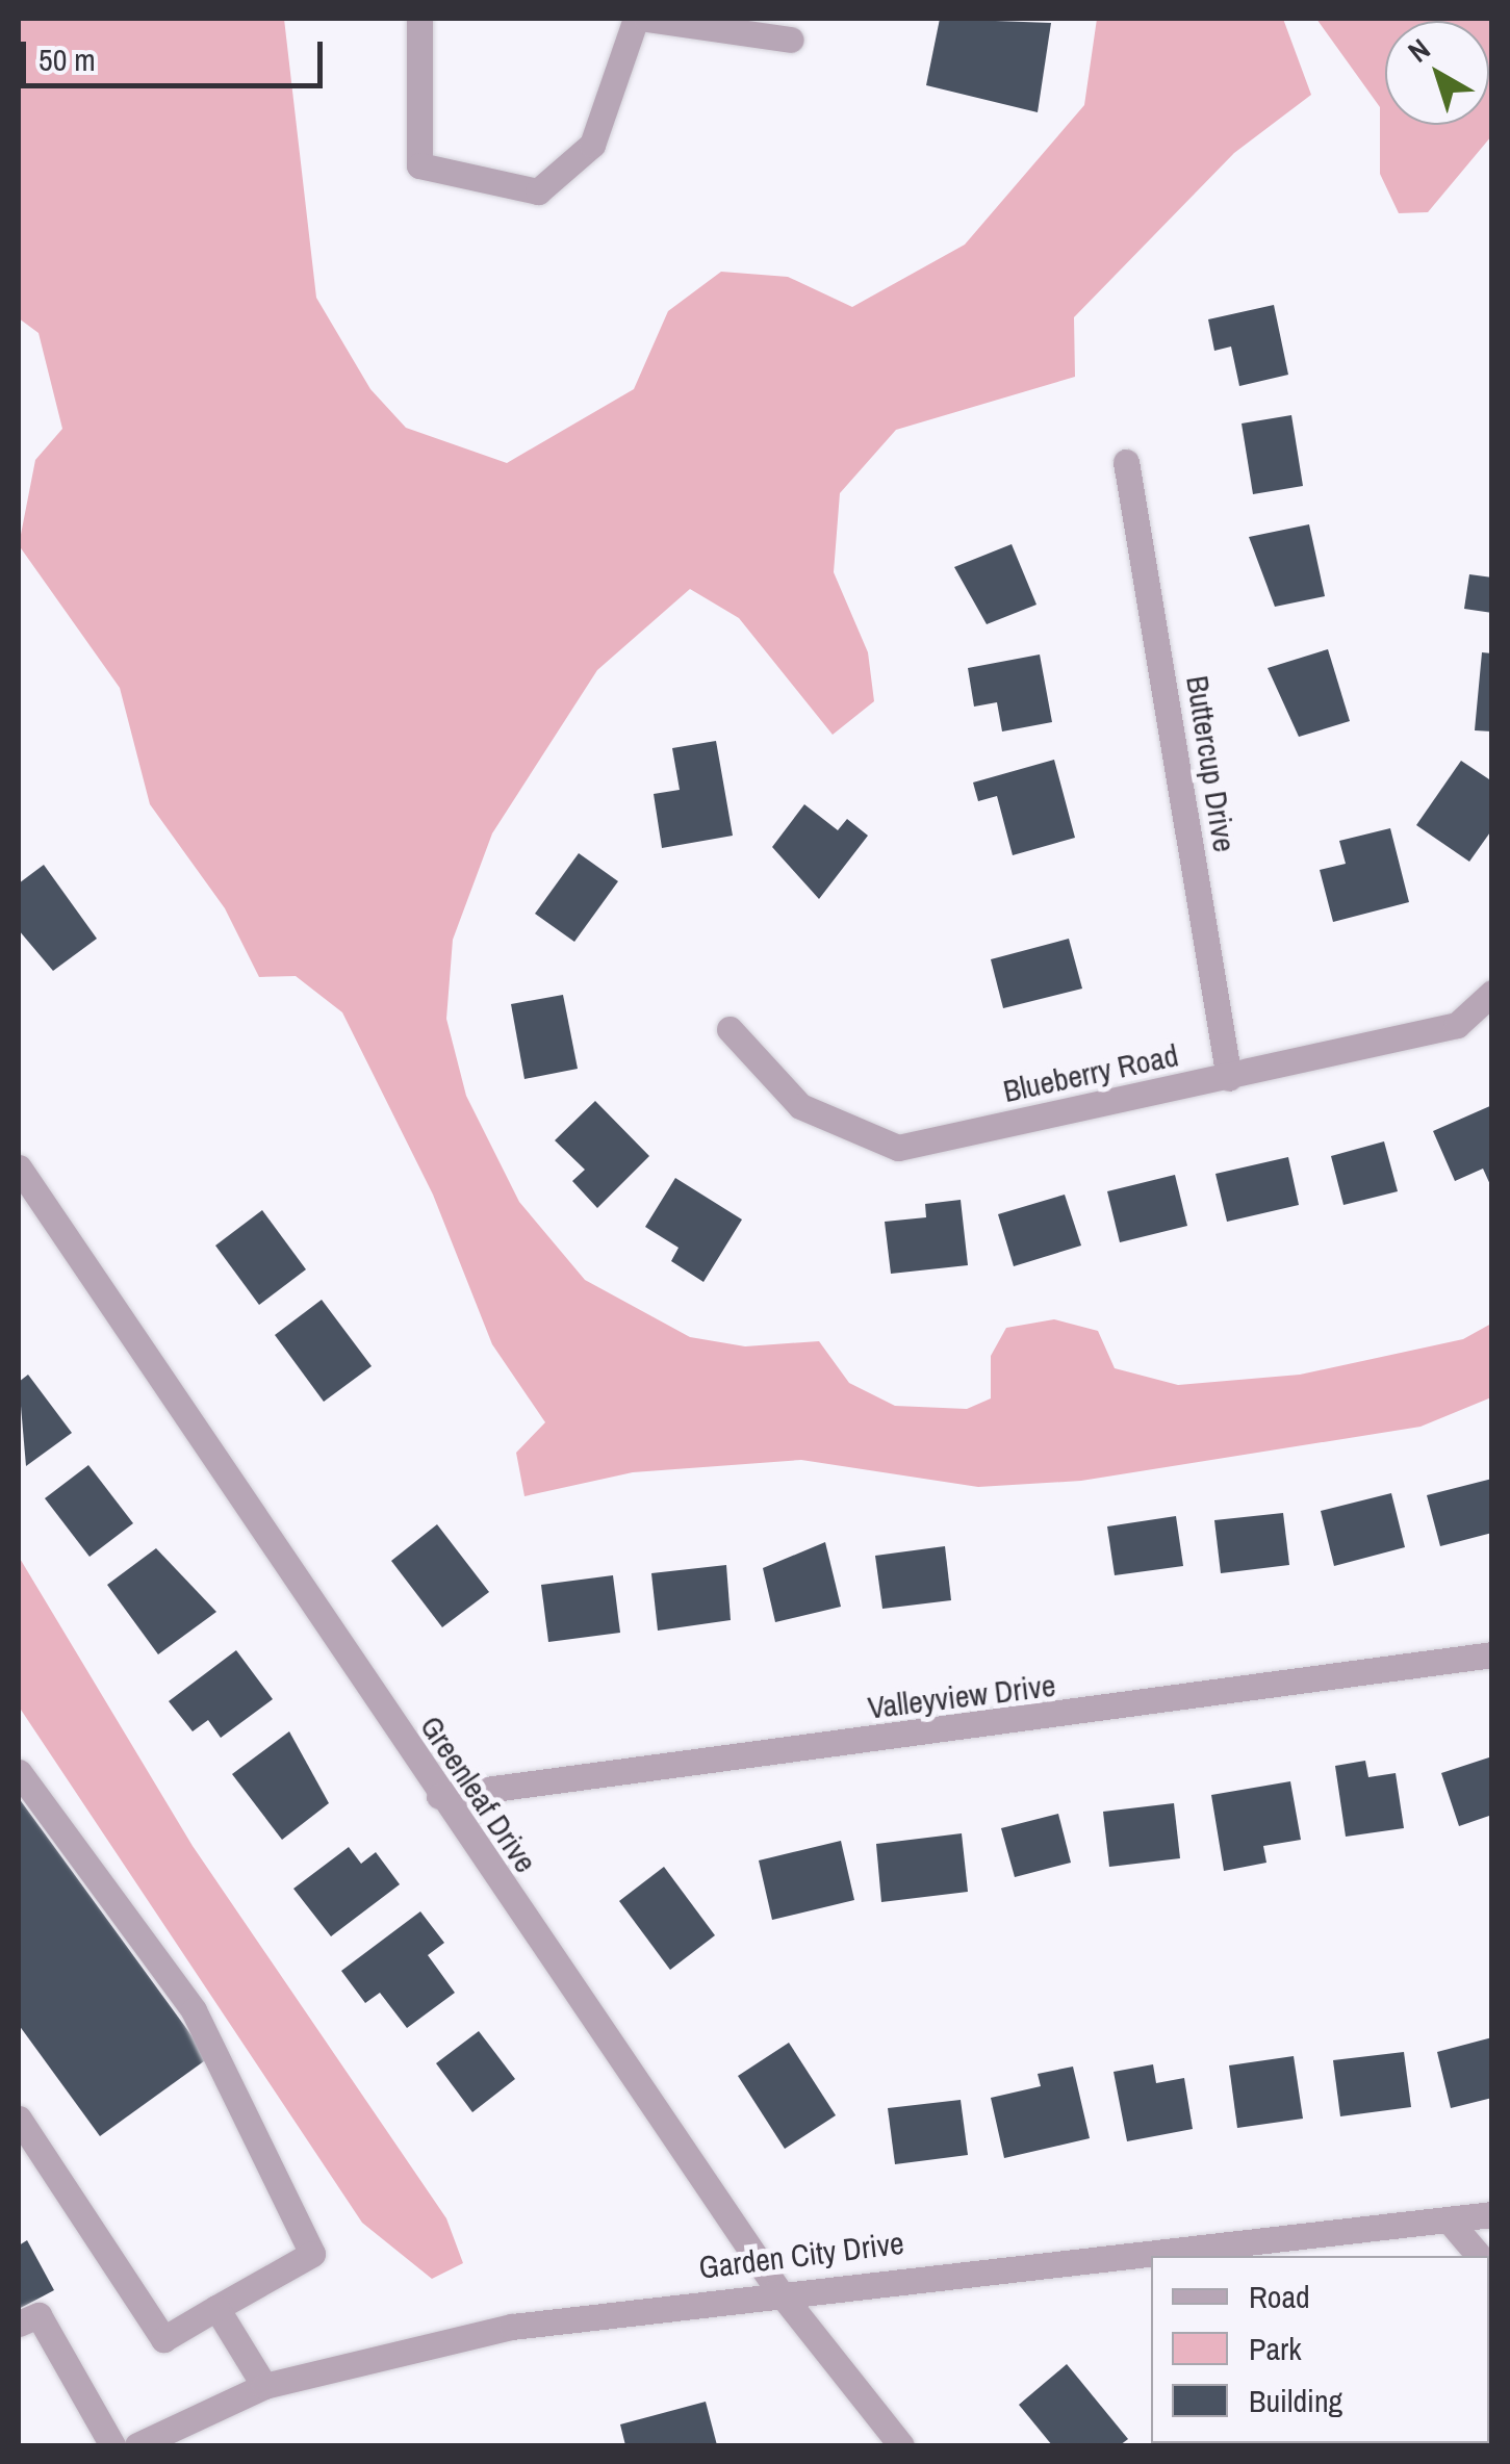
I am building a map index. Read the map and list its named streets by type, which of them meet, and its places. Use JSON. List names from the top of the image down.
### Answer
{
  "streets": {
    "street": [
      "Buttercup Drive",
      "Blueberry Road",
      "Valleyview Drive",
      "Greenleaf Drive",
      "Garden City Drive"
    ]
  },
  "crossings": [
    ["Buttercup Drive", "Blueberry Road"],
    ["Valleyview Drive", "Greenleaf Drive"],
    ["Greenleaf Drive", "Garden City Drive"]
  ],
  "legend": ["Road", "Park", "Building"],
  "scale_bar": "50 m",
  "north": "top left"
}
